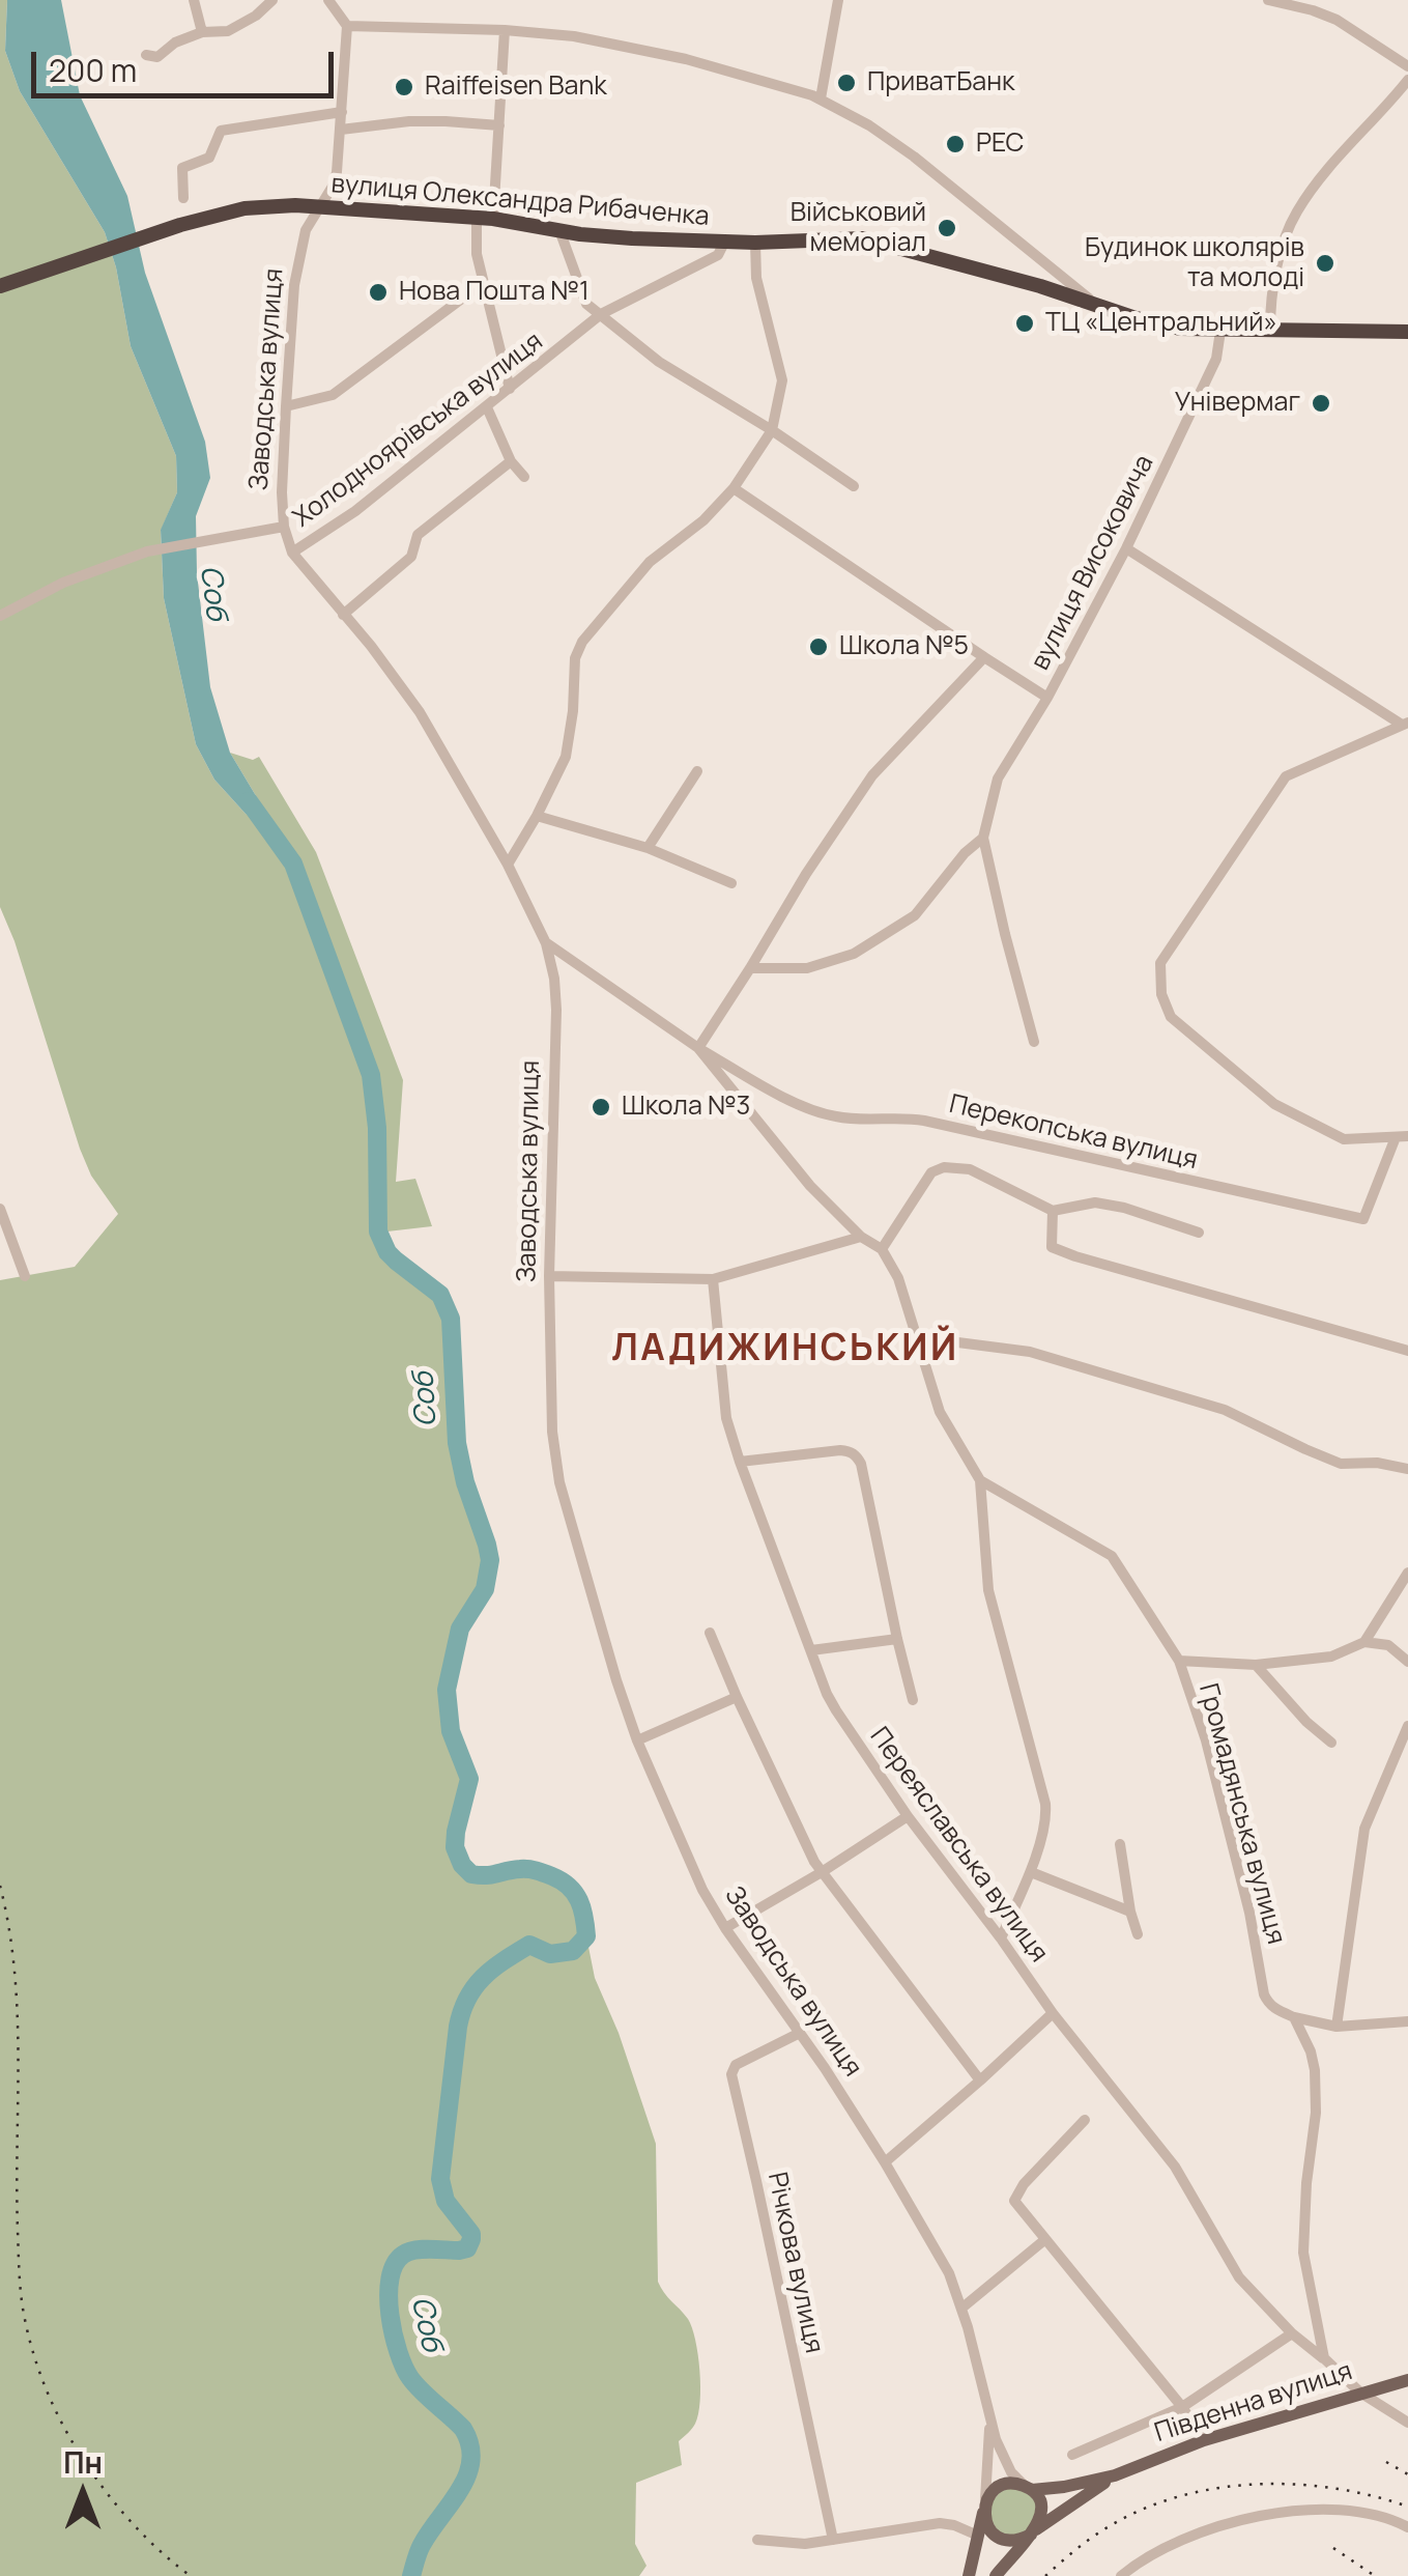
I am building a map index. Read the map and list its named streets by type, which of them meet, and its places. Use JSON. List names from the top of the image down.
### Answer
{
  "streets": {
    "highway": ["вулиця Олександра Рибаченка"],
    "main road": ["Заводська вулиця", "Південна вулиця"],
    "street": [
      "Холодноярівська вулиця",
      "вулиця Високовича",
      "Перекопська вулиця",
      "Громадянська вулиця",
      "Переяславська вулиця",
      "Річкова вулиця"
    ]
  },
  "crossings": [
    ["вулиця Олександра Рибаченка", "Заводська вулиця"],
    ["вулиця Олександра Рибаченка", "Холодноярівська вулиця"],
    ["вулиця Олександра Рибаченка", "вулиця Високовича"],
    ["Заводська вулиця", "Холодноярівська вулиця"],
    ["Заводська вулиця", "Річкова вулиця"],
    ["Заводська вулиця", "Південна вулиця"],
    ["Громадянська вулиця", "Переяславська вулиця"]
  ],
  "districts": ["ЛАДИЖИНСЬКИЙ"],
  "water": ["Соб"],
  "places": [
    "ПриватБанк",
    "Raiffeisen Bank",
    "РЕС",
    "Військовий меморіал",
    "Будинок школярів та молоді",
    "Нова Пошта №1",
    "ТЦ «Центральний»",
    "Універмаг",
    "Школа №5",
    "Школа №3"
  ],
  "scale_bar": "200 m",
  "north": "top"
}
